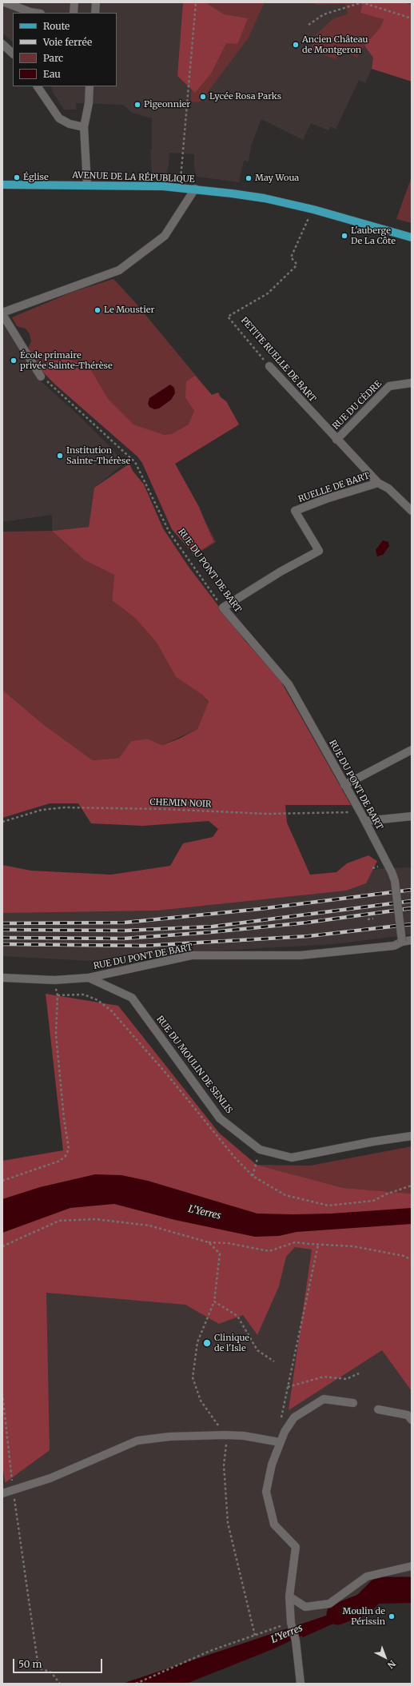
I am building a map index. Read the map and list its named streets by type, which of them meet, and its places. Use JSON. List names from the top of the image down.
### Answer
{
  "streets": {
    "main road": ["AVENUE DE LA RÉPUBLIQUE"],
    "street": [
      "PETITE RUELLE DE BART",
      "RUE DU CÈDRE",
      "RUELLE DE BART",
      "RUE DU PONT DE BART",
      "RUE DU MOULIN DE SENLIS"
    ],
    "path": ["CHEMIN NOIR"]
  },
  "crossings": [
    ["AVENUE DE LA RÉPUBLIQUE", "PETITE RUELLE DE BART"],
    ["PETITE RUELLE DE BART", "RUE DU CÈDRE"],
    ["PETITE RUELLE DE BART", "RUELLE DE BART"],
    ["RUELLE DE BART", "RUE DU PONT DE BART"],
    ["RUE DU PONT DE BART", "CHEMIN NOIR"],
    ["RUE DU PONT DE BART", "RUE DU MOULIN DE SENLIS"]
  ],
  "water": ["L'Yerres"],
  "places": [
    "Ancien Château de Montgeron",
    "Lycée Rosa Parks",
    "Pigeonnier",
    "Église",
    "May Woua",
    "L'auberge De La Côte",
    "Le Moustier",
    "École primaire privée Sainte-Thérèse",
    "Institution Sainte-Thérèse",
    "Clinique de l'Isle",
    "Moulin de Périssin"
  ],
  "legend": [
    "Route",
    "Voie ferrée",
    "Parc",
    "Eau"
  ],
  "scale_bar": "50 m",
  "north": "bottom right"
}
